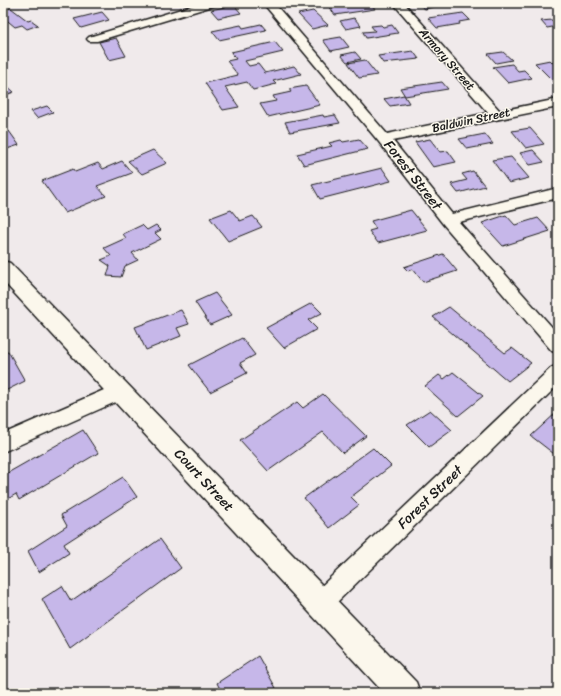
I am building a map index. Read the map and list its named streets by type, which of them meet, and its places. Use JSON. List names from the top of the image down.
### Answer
{
  "streets": {
    "main road": ["Court Street"],
    "street": ["Armory Street", "Baldwin Street", "Forest Street"]
  },
  "crossings": [
    ["Armory Street", "Baldwin Street"],
    ["Baldwin Street", "Forest Street"],
    ["Forest Street", "Court Street"]
  ]
}
